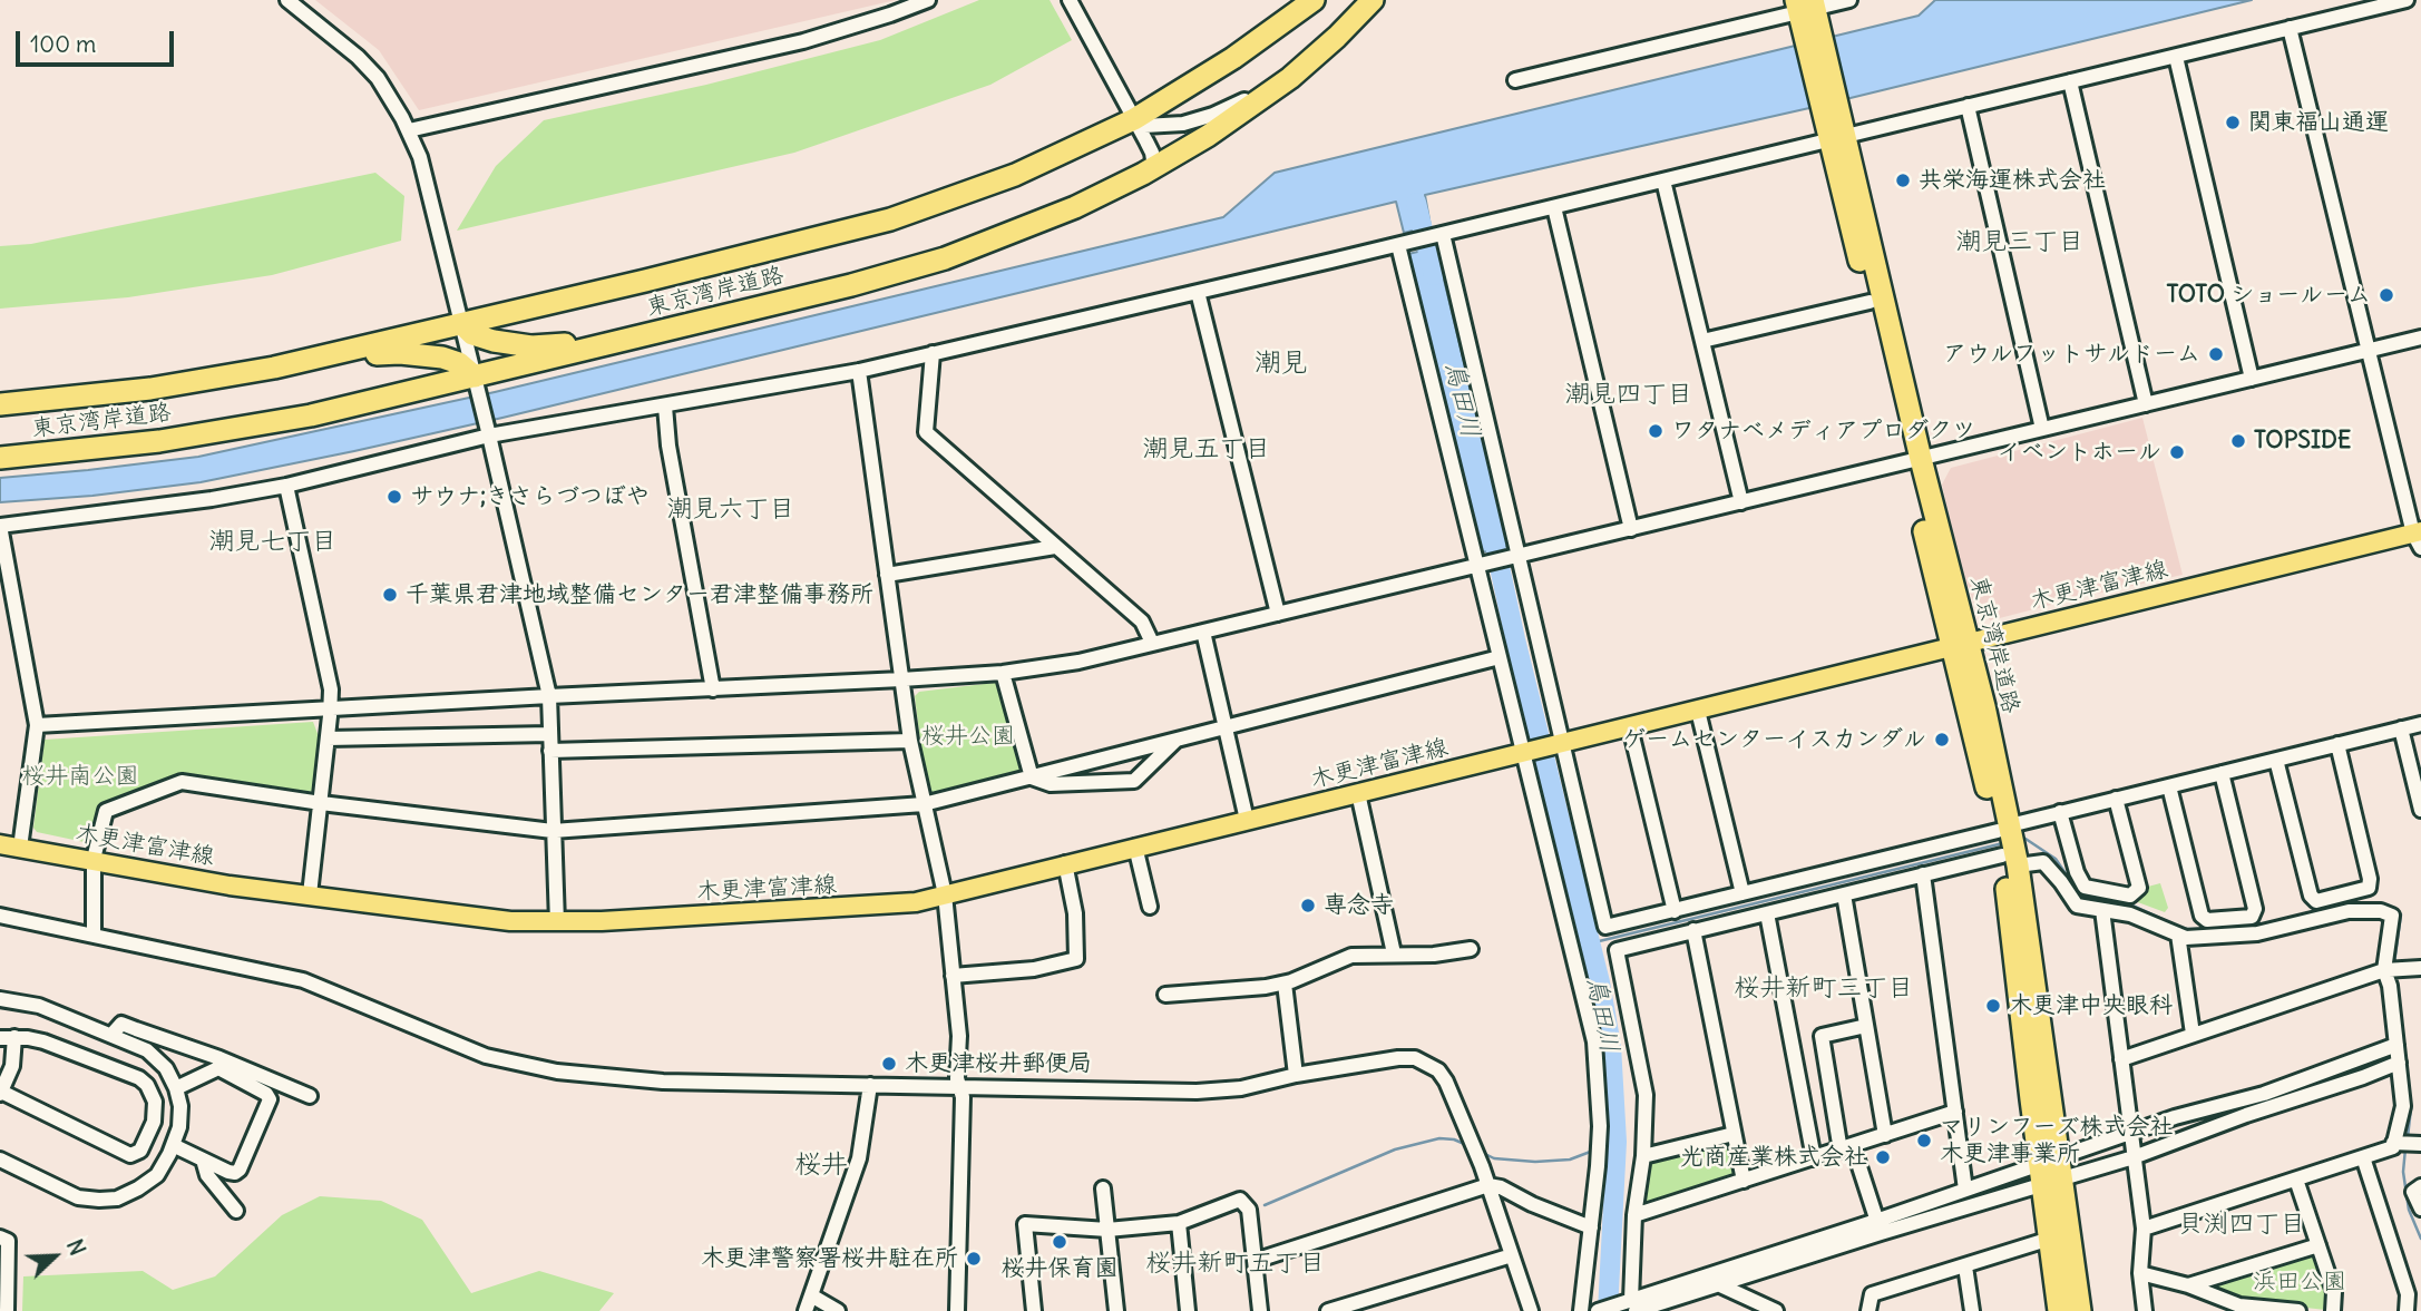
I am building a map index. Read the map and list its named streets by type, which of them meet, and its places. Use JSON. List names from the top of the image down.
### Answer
{
  "streets": {
    "highway": ["東京湾岸道路"],
    "main road": ["木更津富津線"]
  },
  "crossings": [
    ["東京湾岸道路", "木更津富津線"]
  ],
  "districts": [
    "潮見三丁目",
    "潮見",
    "潮見四丁目",
    "潮見五丁目",
    "潮見六丁目",
    "潮見七丁目",
    "桜井新町三丁目",
    "桜井",
    "貝渕四丁目",
    "桜井新町五丁目"
  ],
  "water": ["鳥田川"],
  "parks": ["桜井公園", "桜井南公園", "浜田公園"],
  "places": [
    "関東福山通運",
    "共栄海運株式会社",
    "TOTO ショールーム",
    "アウルフットサルドーム",
    "ワタナベメディアプロダクツ",
    "TOPSIDE",
    "イベントホール",
    "サウナ;きさらづつぼや",
    "千葉県君津地域整備センター君津整備事務所",
    "ゲームセンターイスカンダル",
    "専念寺",
    "木更津中央眼科",
    "木更津桜井郵便局",
    "マリンフーズ株式会社 木更津事業所",
    "光商産業株式会社",
    "桜井保育園",
    "木更津警察署桜井駐在所"
  ],
  "scale_bar": "100 m",
  "north": "top right"
}
